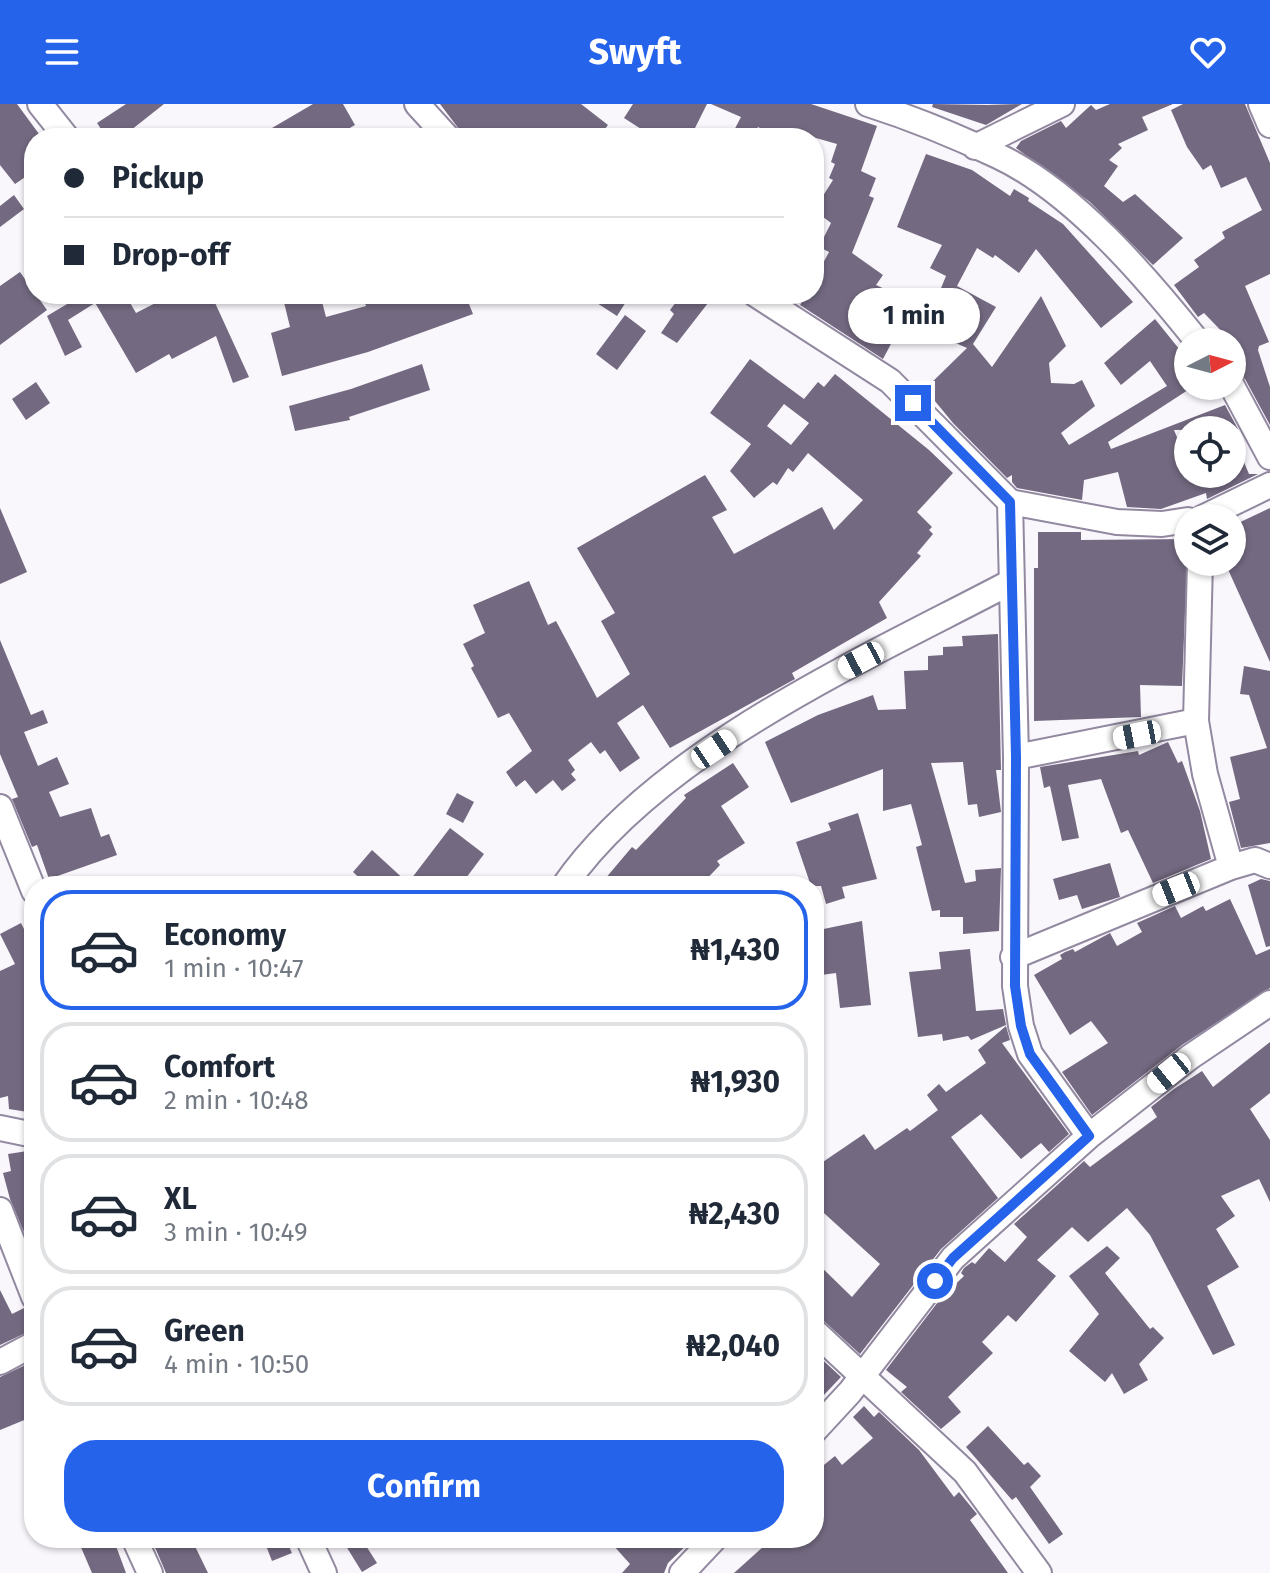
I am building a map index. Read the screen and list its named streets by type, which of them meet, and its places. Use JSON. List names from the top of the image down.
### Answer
{
  "north": "right",
  "page": {
    "header": "Swyft",
    "banner": ["Pickup", "Drop-off"],
    "bubble": "1 min",
    "list": [
      {
        "name": "Economy",
        "note": "1 min · 10:47",
        "value": "₦1,430"
      },
      {
        "name": "Comfort",
        "note": "2 min · 10:48",
        "value": "₦1,930"
      },
      {
        "name": "XL",
        "note": "3 min · 10:49",
        "value": "₦2,430"
      },
      {
        "name": "Green",
        "note": "4 min · 10:50",
        "value": "₦2,040"
      }
    ],
    "buttons": "Confirm"
  }
}
